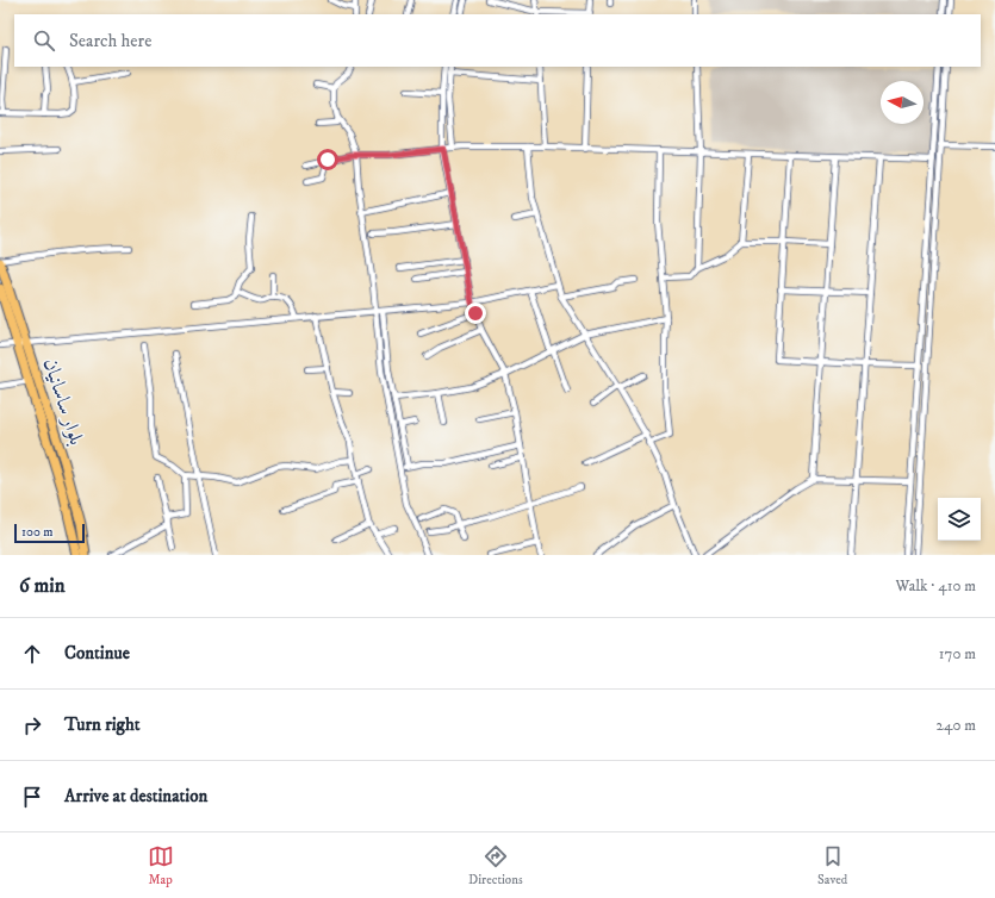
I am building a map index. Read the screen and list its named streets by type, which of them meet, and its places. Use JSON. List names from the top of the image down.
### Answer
{
  "streets": {
    "highway": ["بلوار ساسانیان"]
  },
  "scale_bar": "100 m",
  "north": "left",
  "page": {
    "search": "Search here",
    "scale": "100 m",
    "heading": ["6 min", "Walk · 410 m"],
    "list": [
      ["Continue", "170 m"],
      ["Turn right", "240 m"],
      "Arrive at destination"
    ],
    "nav": ["Map", "Directions", "Saved"]
  }
}
